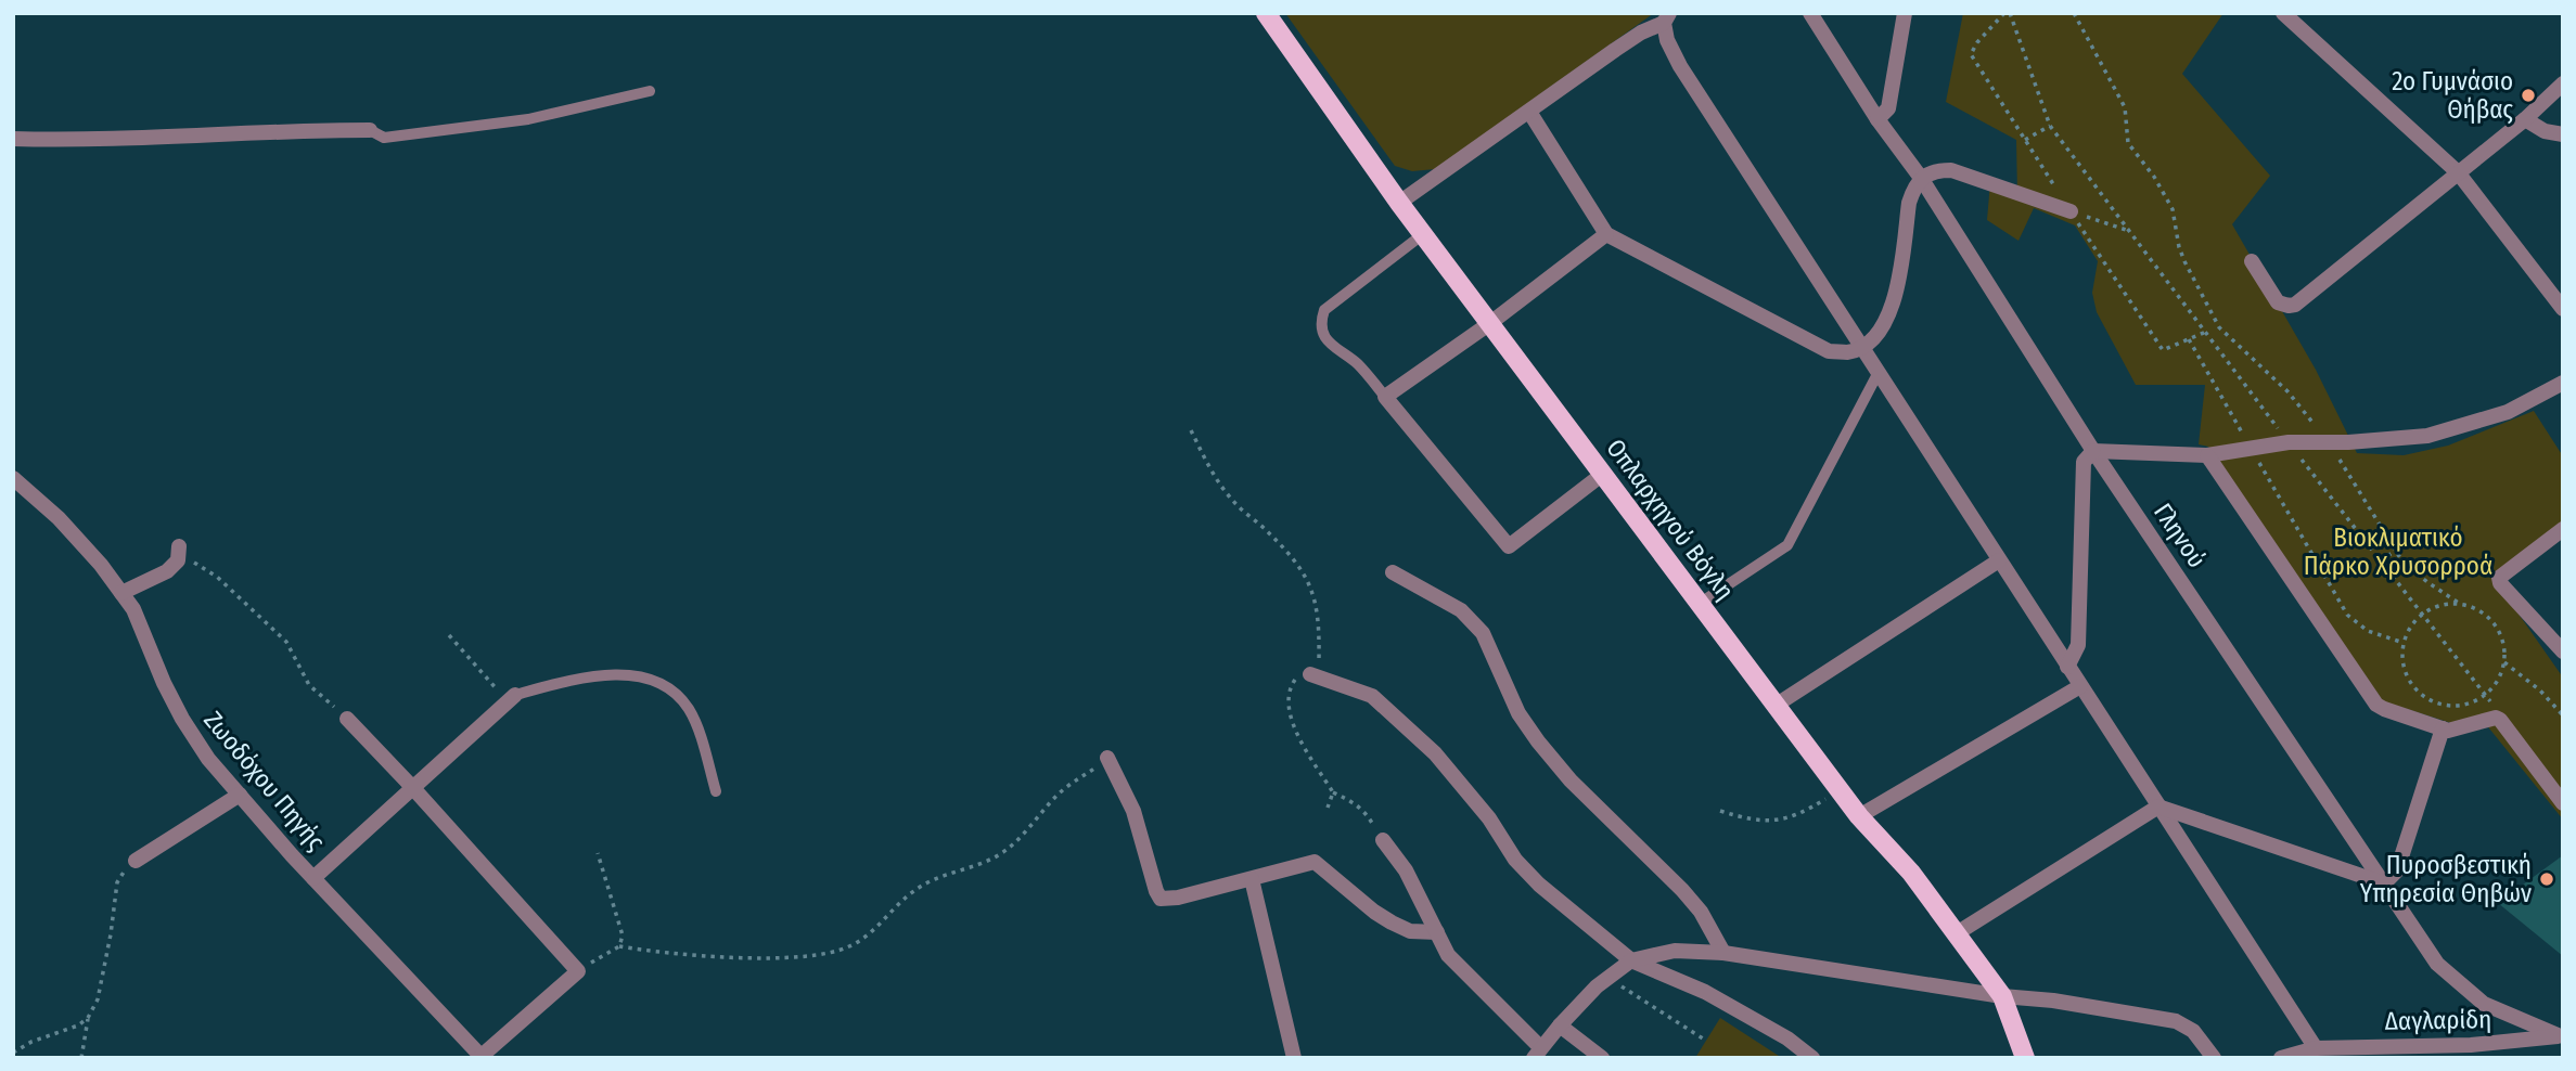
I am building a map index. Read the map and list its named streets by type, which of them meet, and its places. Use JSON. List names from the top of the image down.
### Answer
{
  "streets": {
    "main road": ["Οπλαρχηγού Βόγλη"],
    "street": ["Γληνού", "Ζωοδόχου Πηγής", "Δαγλαρίδη"]
  },
  "crossings": [
    ["Γληνού", "Δαγλαρίδη"]
  ],
  "parks": ["Βιοκλιματικό Πάρκο Χρυσορροά"],
  "places": ["2ο Γυμνάσιο Θήβας", "Πυροσβεστική Υπηρεσία Θηβών"]
}
